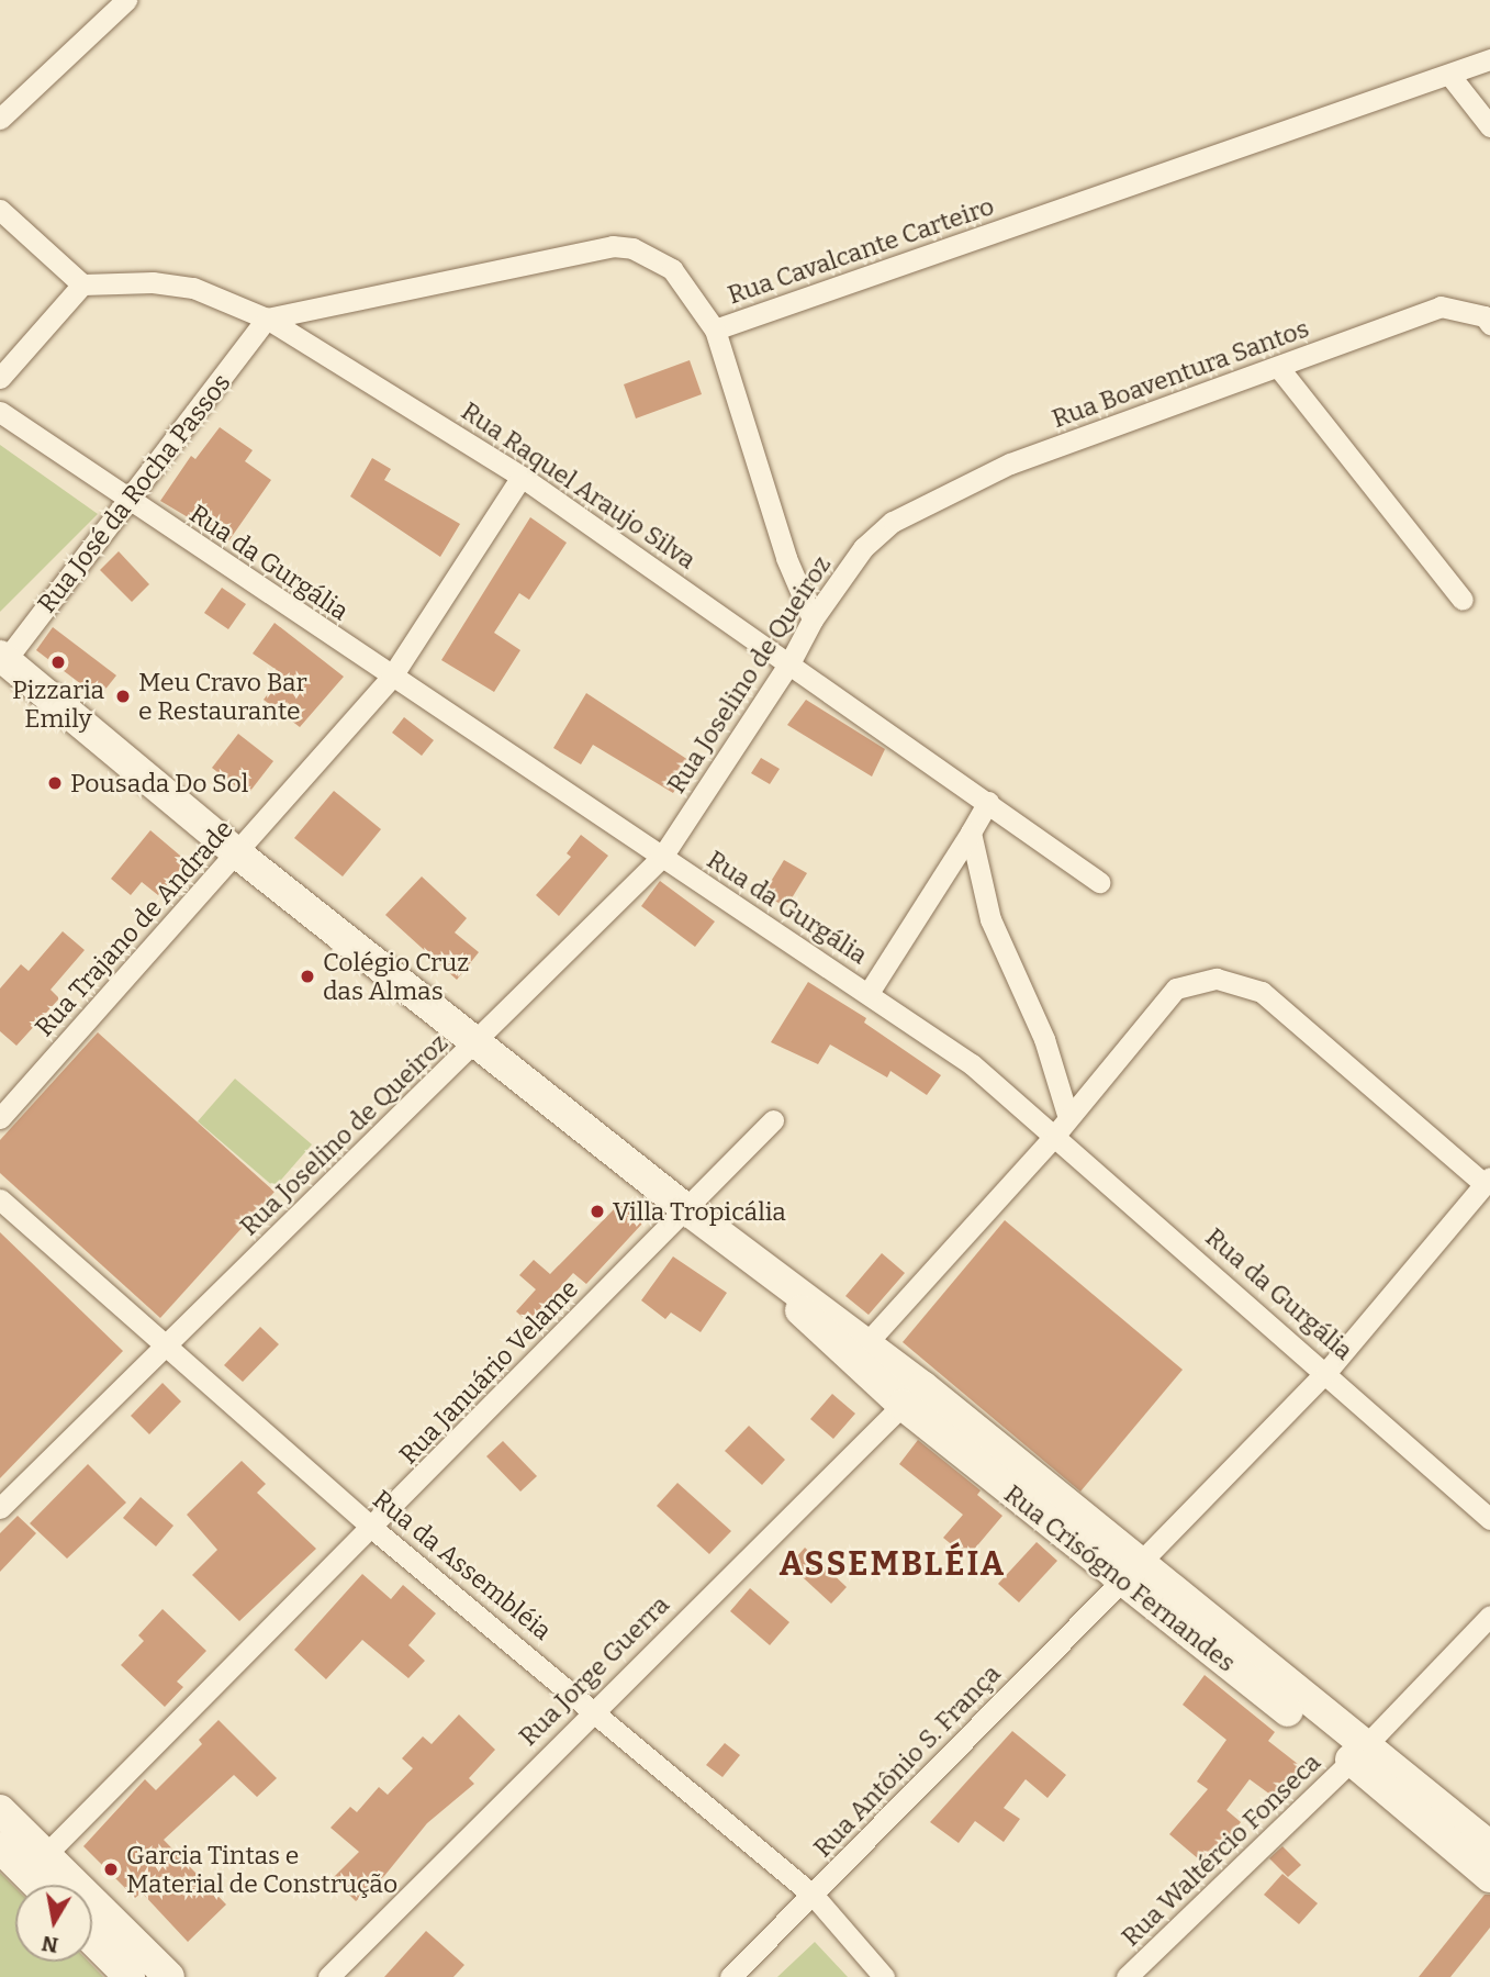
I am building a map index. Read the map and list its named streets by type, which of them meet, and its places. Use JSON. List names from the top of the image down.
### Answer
{
  "streets": {
    "street": [
      "Rua Cavalcante Carteiro",
      "Rua Boaventura Santos",
      "Rua Raquel Araujo Silva",
      "Rua José da Rocha Passos",
      "Rua da Gurgália",
      "Rua Joselino de Queiroz",
      "Rua Trajano de Andrade",
      "Rua Januário Velame",
      "Rua da Assembléia",
      "Rua Crisógno Fernandes",
      "Rua Jorge Guerra",
      "Rua Antônio S. França",
      "Rua Waltércio Fonseca"
    ]
  },
  "crossings": [
    ["Rua Cavalcante Carteiro", "Rua Raquel Araujo Silva"],
    ["Rua Cavalcante Carteiro", "Rua José da Rocha Passos"],
    ["Rua Boaventura Santos", "Rua Joselino de Queiroz"],
    ["Rua Raquel Araujo Silva", "Rua José da Rocha Passos"],
    ["Rua Raquel Araujo Silva", "Rua Joselino de Queiroz"],
    ["Rua Raquel Araujo Silva", "Rua Trajano de Andrade"],
    ["Rua José da Rocha Passos", "Rua da Gurgália"],
    ["Rua José da Rocha Passos", "Rua Crisógno Fernandes"],
    ["Rua da Gurgália", "Rua Joselino de Queiroz"],
    ["Rua da Gurgália", "Rua Trajano de Andrade"],
    ["Rua da Gurgália", "Rua Antônio S. França"],
    ["Rua Joselino de Queiroz", "Rua da Assembléia"],
    ["Rua Joselino de Queiroz", "Rua Crisógno Fernandes"],
    ["Rua Trajano de Andrade", "Rua Crisógno Fernandes"],
    ["Rua Januário Velame", "Rua da Assembléia"],
    ["Rua Januário Velame", "Rua Crisógno Fernandes"],
    ["Rua da Assembléia", "Rua Jorge Guerra"],
    ["Rua da Assembléia", "Rua Antônio S. França"],
    ["Rua Crisógno Fernandes", "Rua Jorge Guerra"],
    ["Rua Crisógno Fernandes", "Rua Antônio S. França"],
    ["Rua Crisógno Fernandes", "Rua Waltércio Fonseca"]
  ],
  "districts": ["ASSEMBLÉIA"],
  "places": [
    "Pizzaria Emily",
    "Meu Cravo Bar e Restaurante",
    "Pousada Do Sol",
    "Colégio Cruz das Almas",
    "Villa Tropicália",
    "Garcia Tintas e Material de Construção"
  ],
  "north": "bottom"
}
